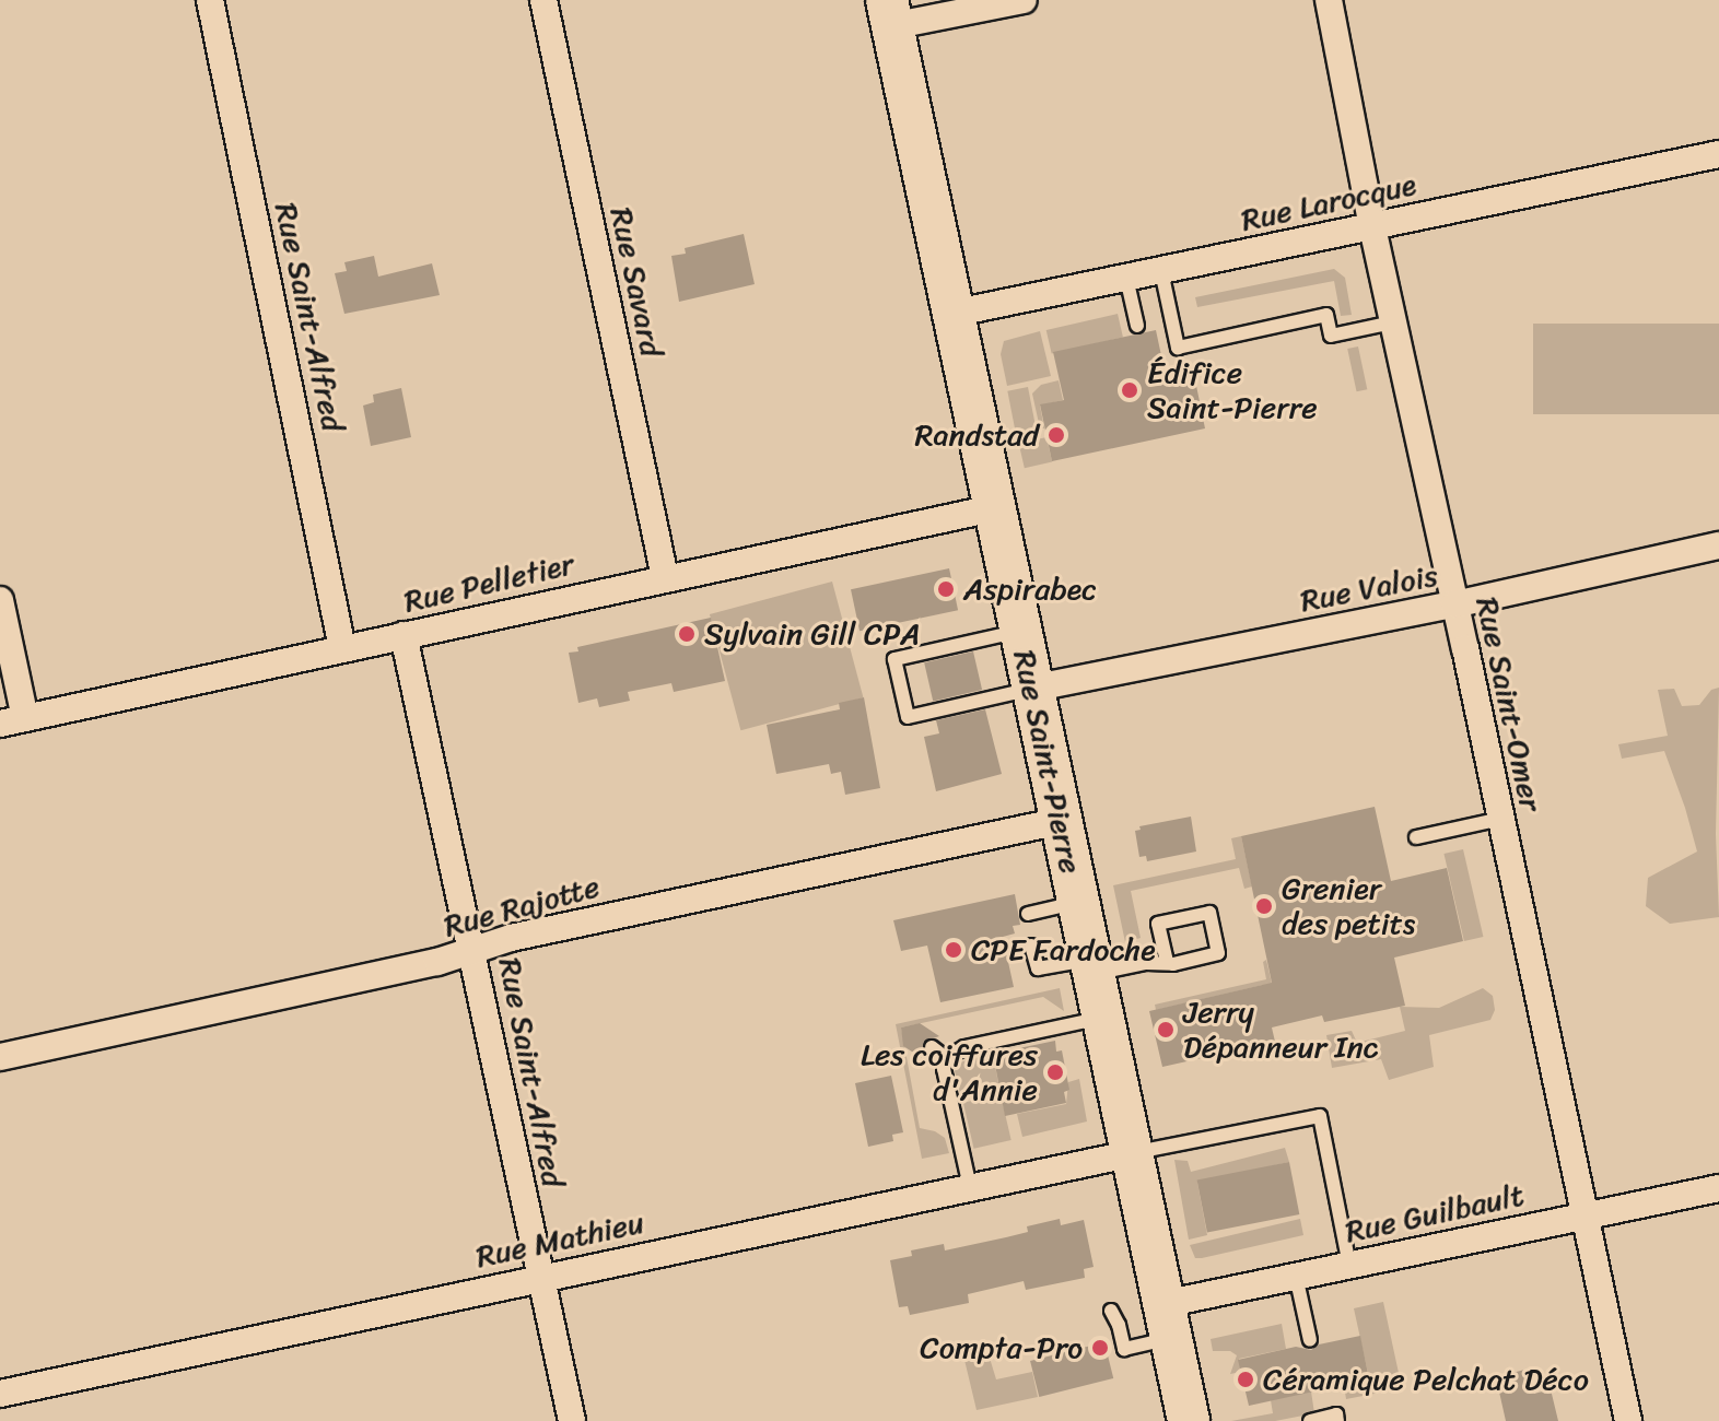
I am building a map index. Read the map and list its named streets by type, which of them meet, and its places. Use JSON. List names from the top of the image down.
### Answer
{
  "streets": {
    "main road": ["Rue Saint-Pierre"],
    "street": [
      "Rue Larocque",
      "Rue Savard",
      "Rue Saint-Alfred",
      "Rue Pelletier",
      "Rue Valois",
      "Rue Saint-Omer",
      "Rue Rajotte",
      "Rue Guilbault",
      "Rue Mathieu"
    ]
  },
  "crossings": [
    ["Rue Larocque", "Rue Saint-Omer"],
    ["Rue Larocque", "Rue Saint-Pierre"],
    ["Rue Savard", "Rue Pelletier"],
    ["Rue Saint-Alfred", "Rue Pelletier"],
    ["Rue Saint-Alfred", "Rue Rajotte"],
    ["Rue Saint-Alfred", "Rue Mathieu"],
    ["Rue Pelletier", "Rue Saint-Pierre"],
    ["Rue Valois", "Rue Saint-Omer"],
    ["Rue Valois", "Rue Saint-Pierre"],
    ["Rue Saint-Omer", "Rue Guilbault"],
    ["Rue Saint-Pierre", "Rue Rajotte"],
    ["Rue Saint-Pierre", "Rue Guilbault"],
    ["Rue Saint-Pierre", "Rue Mathieu"]
  ],
  "places": [
    "Édifice Saint-Pierre",
    "Randstad",
    "Aspirabec",
    "Sylvain Gill CPA",
    "Grenier des petits",
    "CPE Fardoche",
    "Jerry Dépanneur Inc",
    "Les coiffures d'Annie",
    "Compta-Pro",
    "Céramique Pelchat Déco"
  ]
}
